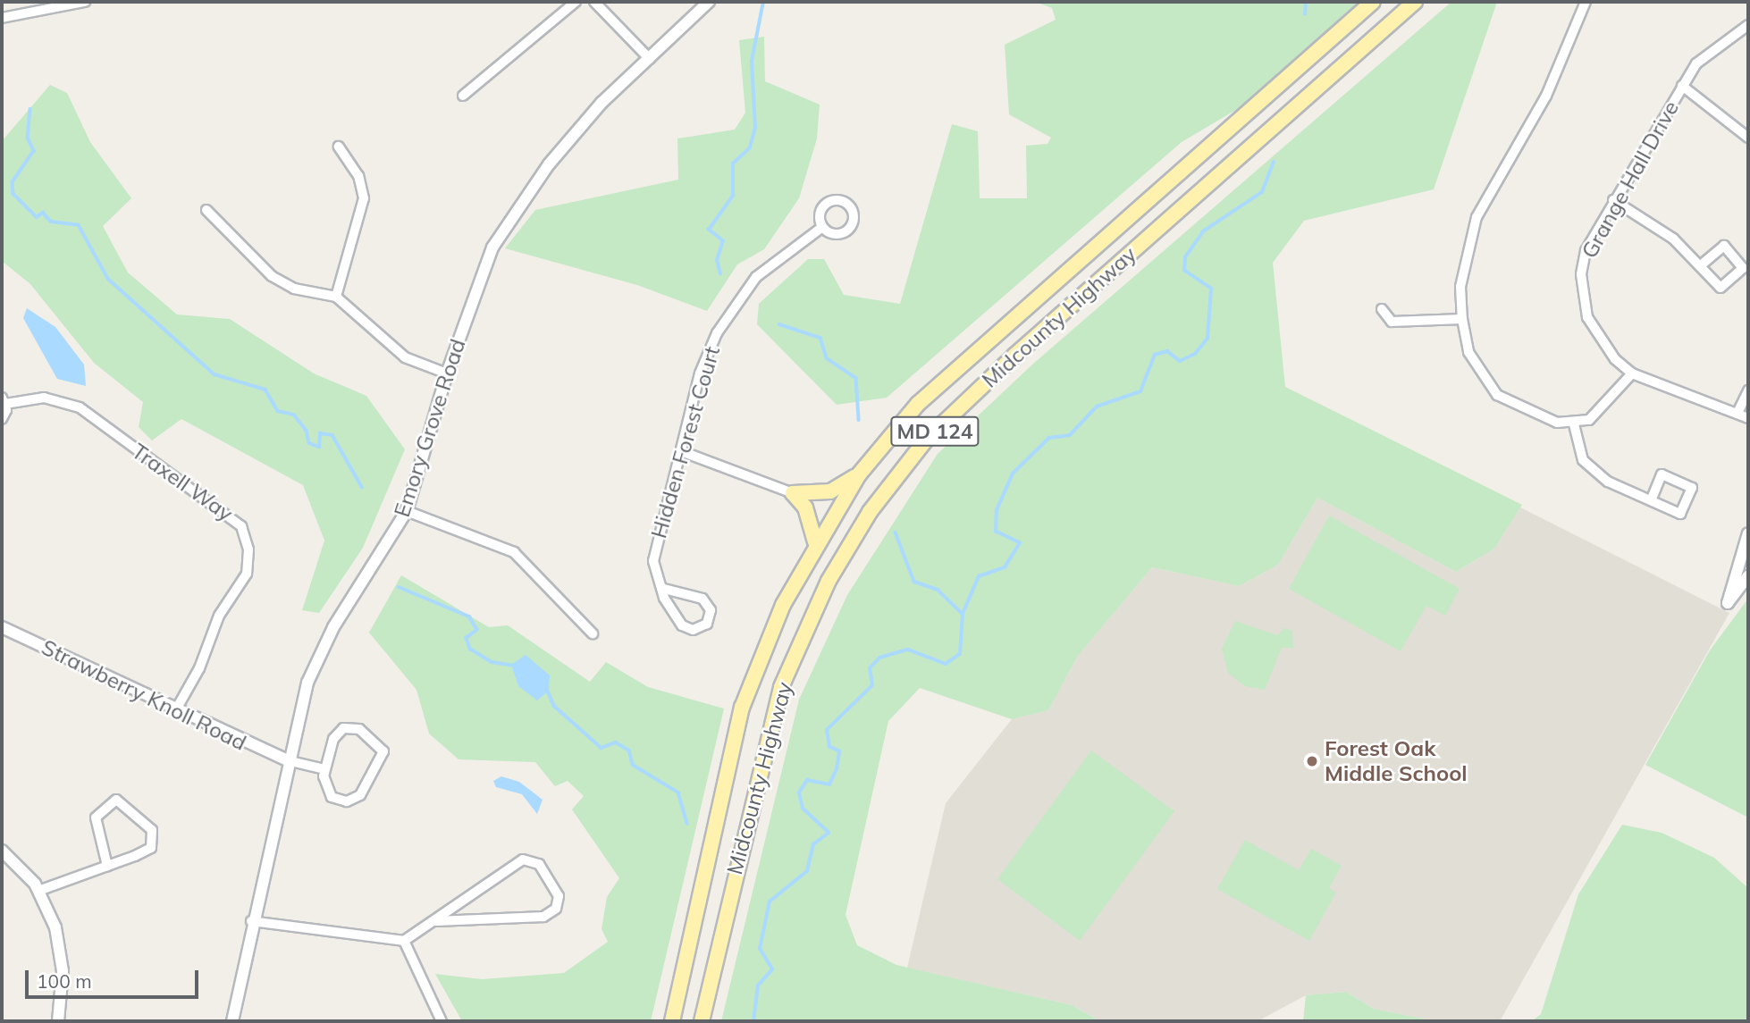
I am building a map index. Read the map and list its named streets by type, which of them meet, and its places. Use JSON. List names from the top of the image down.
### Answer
{
  "streets": {
    "main road": ["Midcounty Highway", "MD 124"],
    "street": [
      "Grange Hall Drive",
      "Emory Grove Road",
      "Hidden Forest Court",
      "Traxell Way",
      "Strawberry Knoll Road"
    ]
  },
  "crossings": [
    ["Emory Grove Road", "Strawberry Knoll Road"],
    ["Traxell Way", "Strawberry Knoll Road"]
  ],
  "places": ["Forest Oak Middle School"],
  "scale_bar": "100 m"
}
